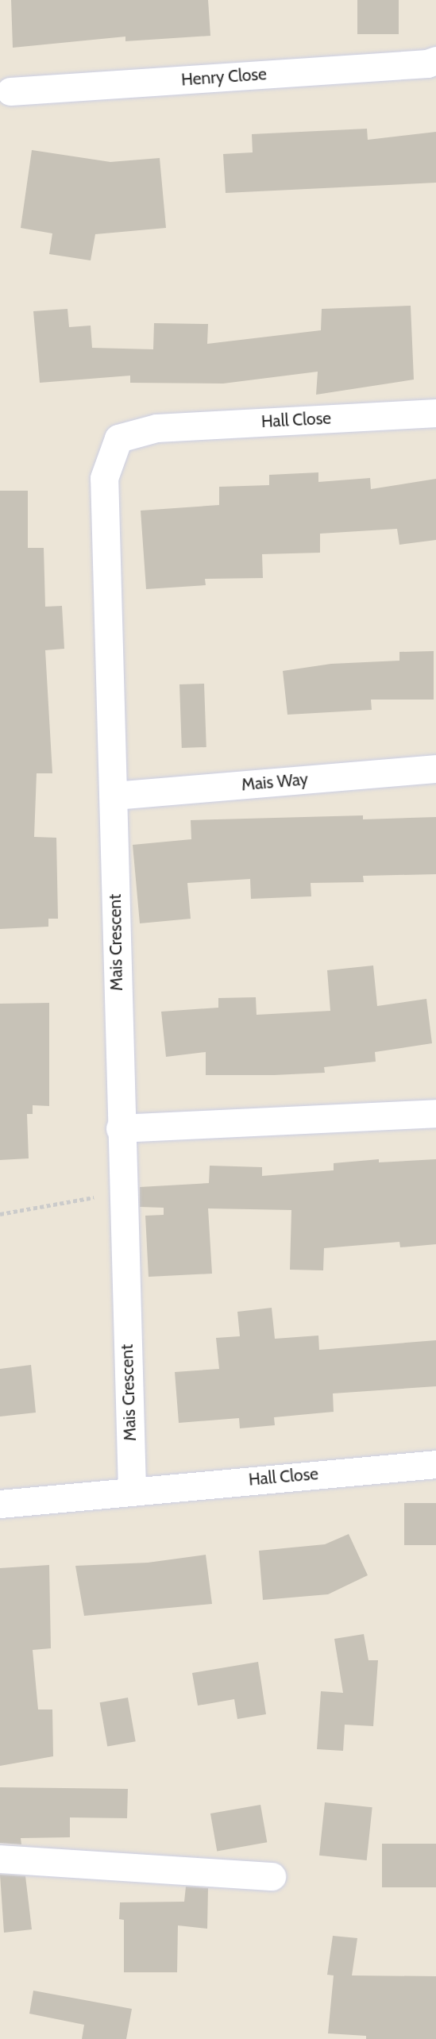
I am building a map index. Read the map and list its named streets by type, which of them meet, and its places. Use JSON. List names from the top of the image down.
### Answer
{
  "streets": {
    "street": [
      "Henry Close",
      "Hall Close",
      "Mais Way",
      "Mais Crescent"
    ]
  },
  "crossings": [
    ["Hall Close", "Mais Crescent"],
    ["Mais Way", "Mais Crescent"]
  ]
}
